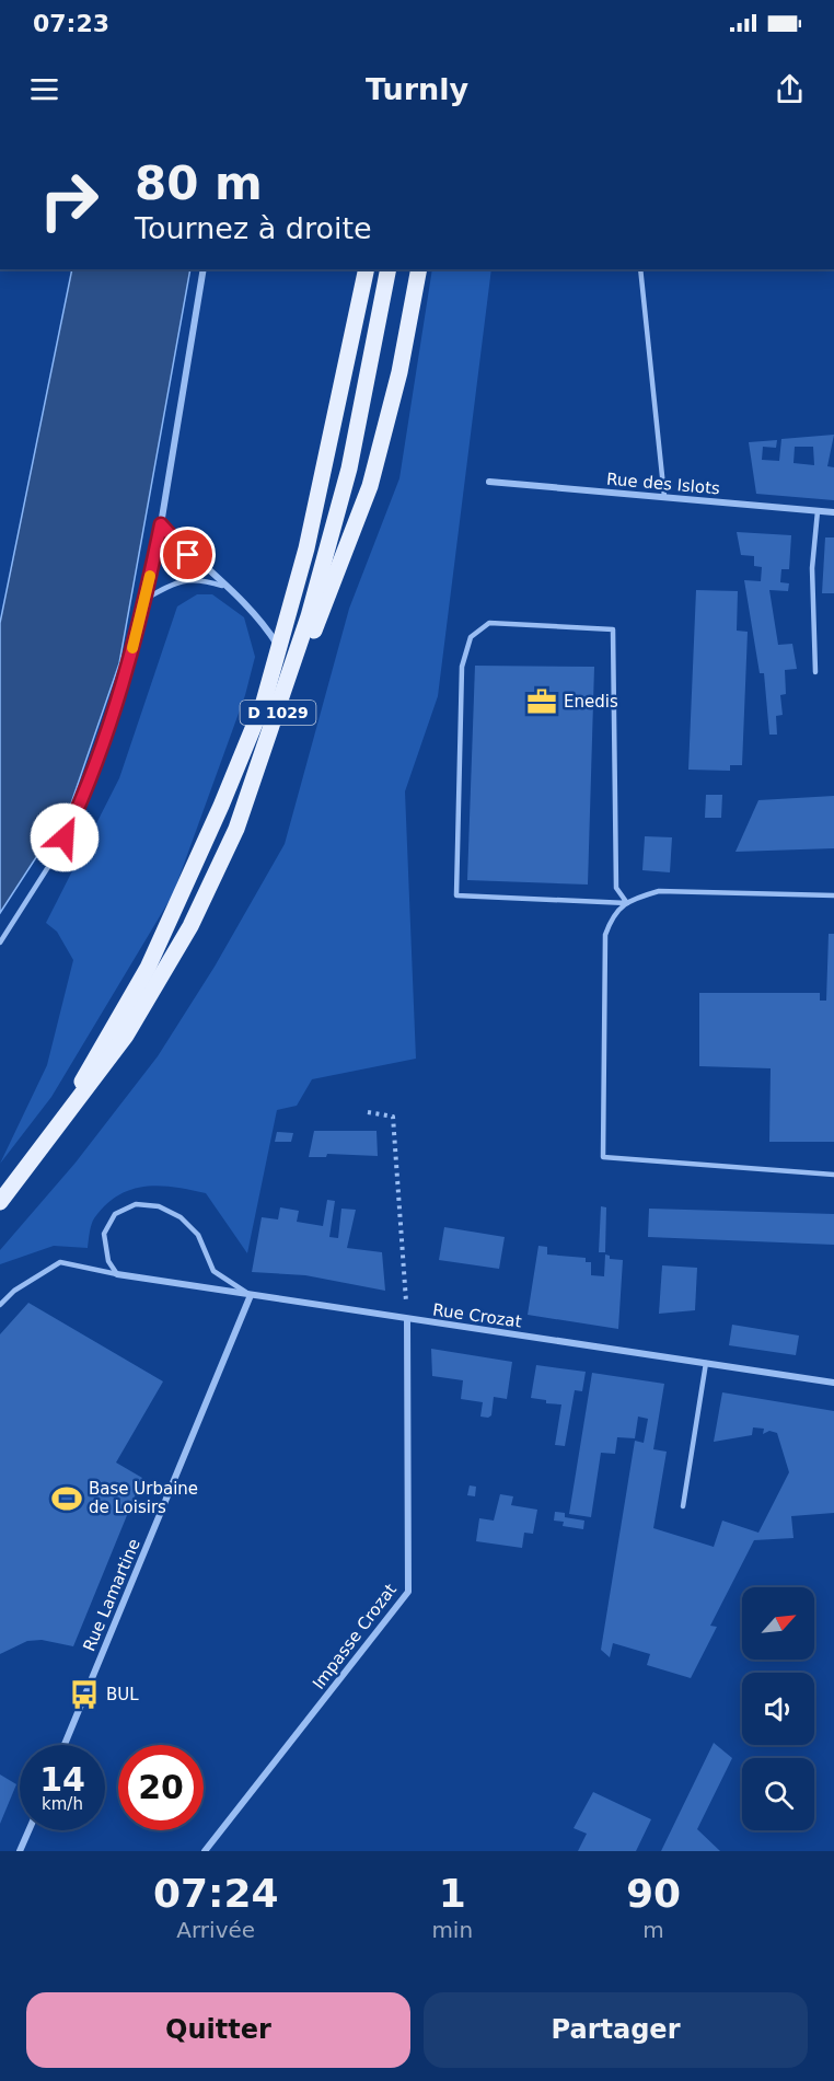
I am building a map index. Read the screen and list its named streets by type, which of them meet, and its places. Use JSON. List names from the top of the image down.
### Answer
{
  "streets": {
    "main road": ["D 1029"],
    "street": [
      "Rue des Islots",
      "Rue Crozat",
      "Rue Lamartine",
      "Impasse Crozat"
    ]
  },
  "crossings": [
    ["Rue Crozat", "Rue Lamartine"],
    ["Rue Crozat", "Impasse Crozat"]
  ],
  "places": {
    "office": ["Enedis"],
    "sports": ["Base Urbaine de Loisirs"],
    "bus stop": ["BUL"]
  },
  "north": "top right",
  "page": {
    "status": "07:23",
    "header": "Turnly",
    "turn": ["80 m", "Tournez à droite"],
    "speed": "14 km/h",
    "limit": "20",
    "eta": [
      "07:24",
      "Arrivée",
      "1",
      "min",
      "90",
      "m"
    ],
    "buttons": ["Quitter", "Partager"]
  }
}
